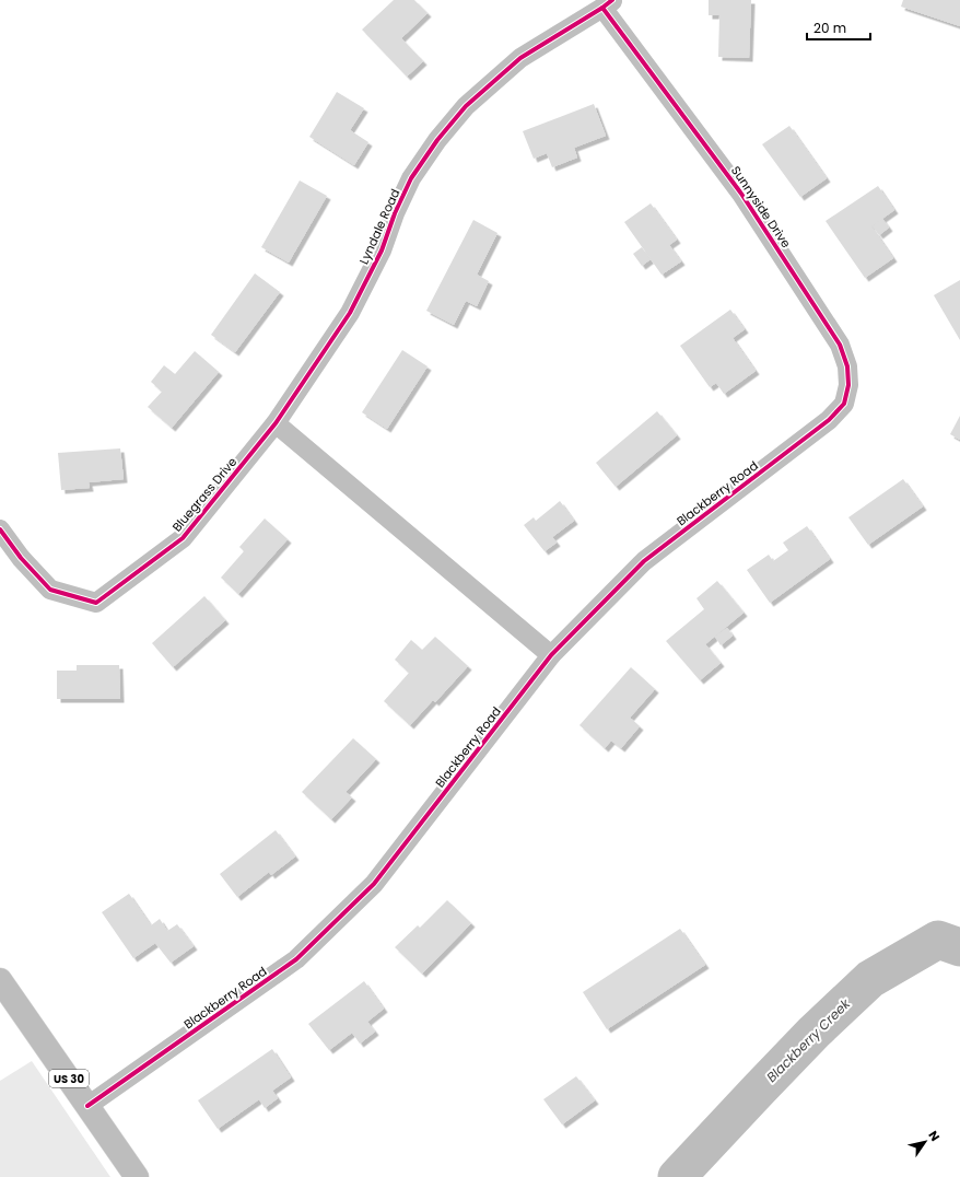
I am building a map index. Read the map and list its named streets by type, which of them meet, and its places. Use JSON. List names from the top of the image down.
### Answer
{
  "streets": {
    "main road": ["US 30"],
    "street": [
      "Sunnyside Drive",
      "Lyndale Road",
      "Blackberry Road",
      "Bluegrass Drive"
    ]
  },
  "crossings": [
    ["Sunnyside Drive", "Lyndale Road"],
    ["Sunnyside Drive", "Blackberry Road"],
    ["Lyndale Road", "Bluegrass Drive"],
    ["Blackberry Road", "US 30"]
  ],
  "water": ["Blackberry Creek"],
  "scale_bar": "20 m",
  "north": "top right"
}
